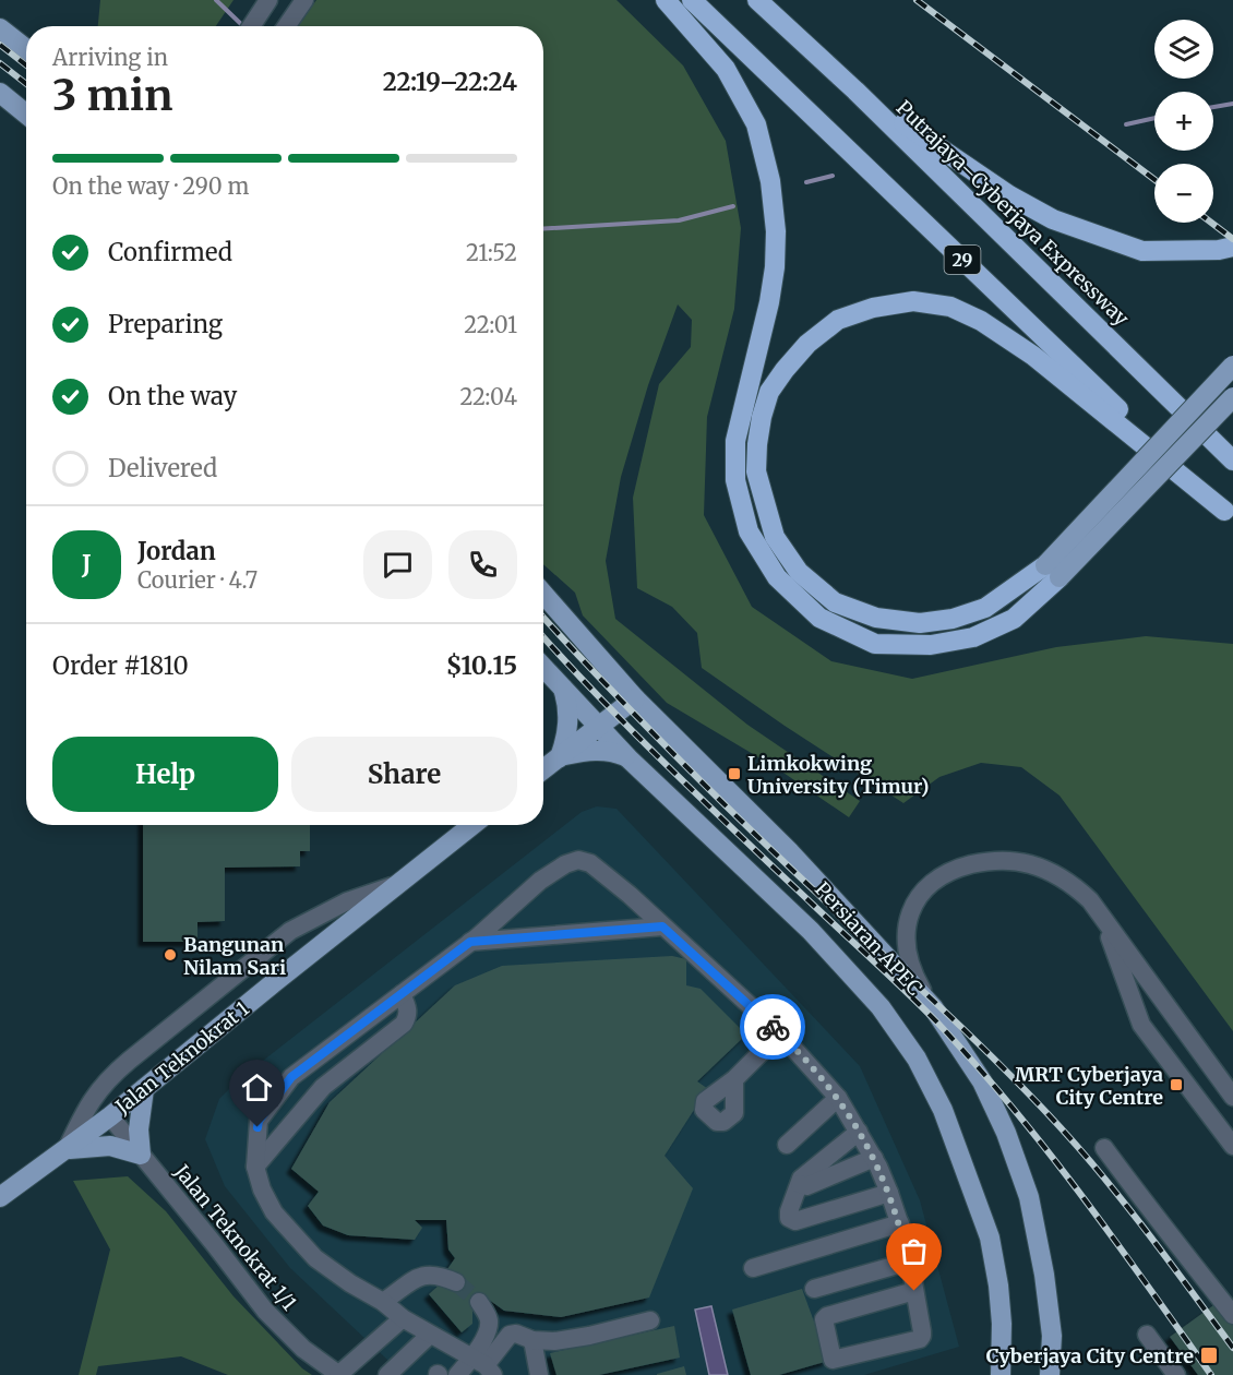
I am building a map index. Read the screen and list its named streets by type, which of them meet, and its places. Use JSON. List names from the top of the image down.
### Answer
{
  "streets": {
    "highway": ["Putrajaya–Cyberjaya Expressway", "29"],
    "main road": ["Persiaran APEC", "Jalan Teknokrat 1"],
    "street": ["Jalan Teknokrat 1/1"]
  },
  "crossings": [
    ["Jalan Teknokrat 1", "Jalan Teknokrat 1/1"]
  ],
  "places": {
    "transit": ["Limkokwing University (Timur)", "MRT Cyberjaya City Centre", "Cyberjaya City Centre"],
    "other": ["Bangunan Nilam Sari"]
  },
  "page": {
    "map_buttons": ["+", "−"],
    "heading": ["3 min", "Arriving in", "22:19–22:24"],
    "panel": [
      "Jordan",
      "Courier · 4.7",
      "Order #1810",
      "$10.15"
    ],
    "bar": "On the way · 290 m",
    "list": [
      ["Confirmed", "21:52"],
      ["Preparing", "22:01"],
      ["On the way", "22:04"],
      "Delivered"
    ],
    "round": "J",
    "buttons": ["Help", "Share"]
  }
}
